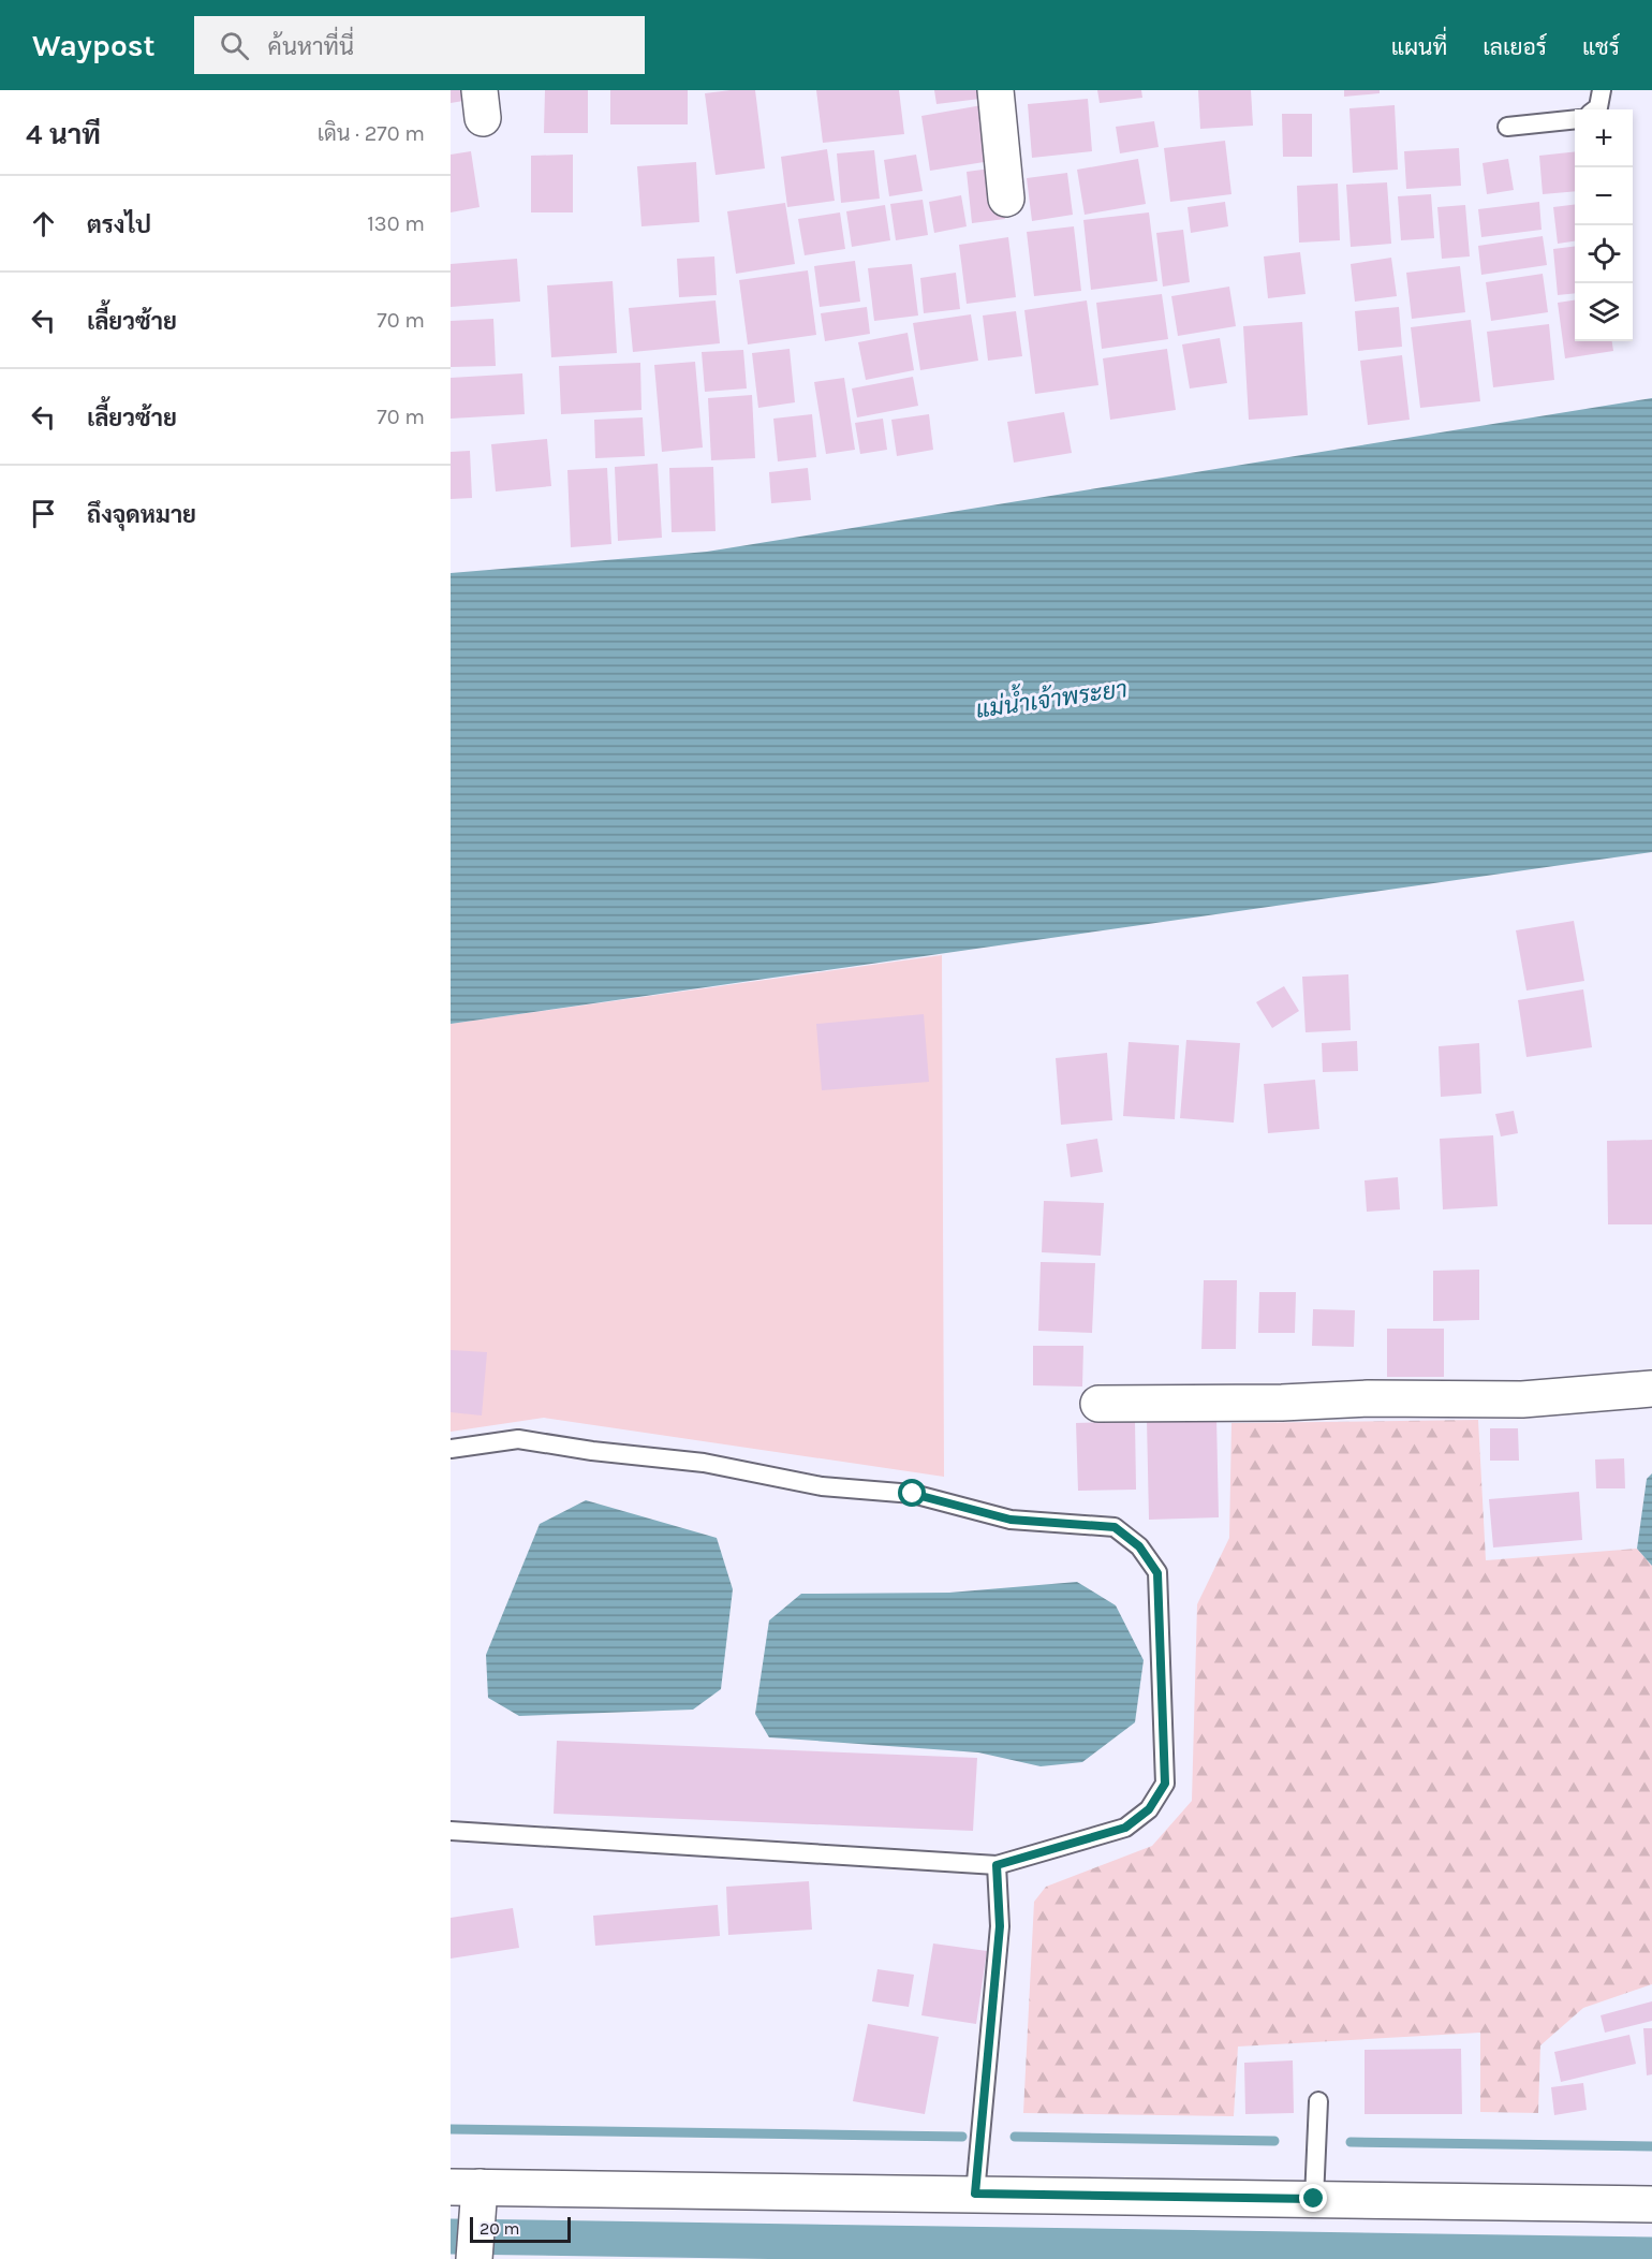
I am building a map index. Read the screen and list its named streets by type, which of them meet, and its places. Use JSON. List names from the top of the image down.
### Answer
{
  "water": ["แม่น้ำเจ้าพระยา"],
  "scale_bar": "20 m",
  "page": {
    "header": "Waypost",
    "search": "ค้นหาที่นี่",
    "nav": ["แผนที่", "เลเยอร์", "แชร์"],
    "heading": ["4 นาที", "เดิน · 270 m"],
    "map_buttons": ["+", "−"],
    "list": [
      ["ตรงไป", "130 m"],
      ["เลี้ยวซ้าย", "70 m"],
      ["เลี้ยวซ้าย", "70 m"],
      "ถึงจุดหมาย"
    ],
    "scale": "20 m"
  }
}
